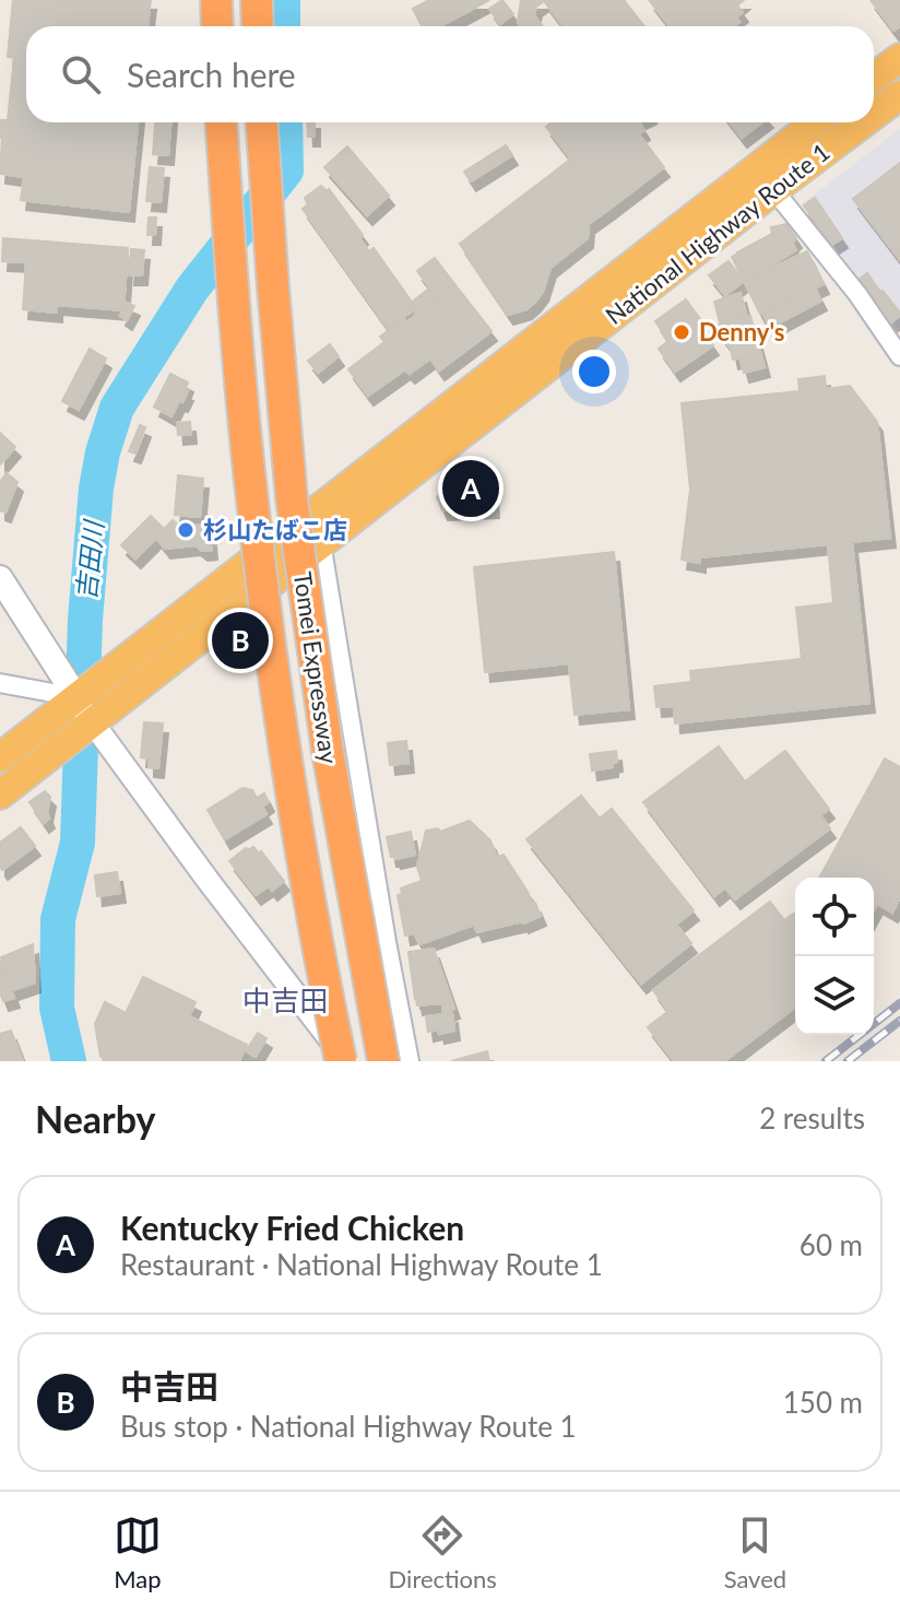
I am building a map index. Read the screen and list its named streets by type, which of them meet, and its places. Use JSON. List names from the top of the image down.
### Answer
{
  "streets": {
    "highway": ["National Highway Route 1", "Tomei Expressway"]
  },
  "districts": ["中吉田"],
  "water": ["吉田川"],
  "places": ["Denny's", "杉山たばこ店"],
  "page": {
    "search": "Search here",
    "pins": ["A", "B"],
    "heading": ["Nearby", "2 results"],
    "list": [
      {
        "mark": "A",
        "name": "Kentucky Fried Chicken",
        "note": "Restaurant · National Highway Route 1",
        "value": "60 m"
      },
      {
        "mark": "B",
        "name": "中吉田",
        "note": "Bus stop · National Highway Route 1",
        "value": "150 m"
      }
    ],
    "nav": ["Map", "Directions", "Saved"]
  }
}
